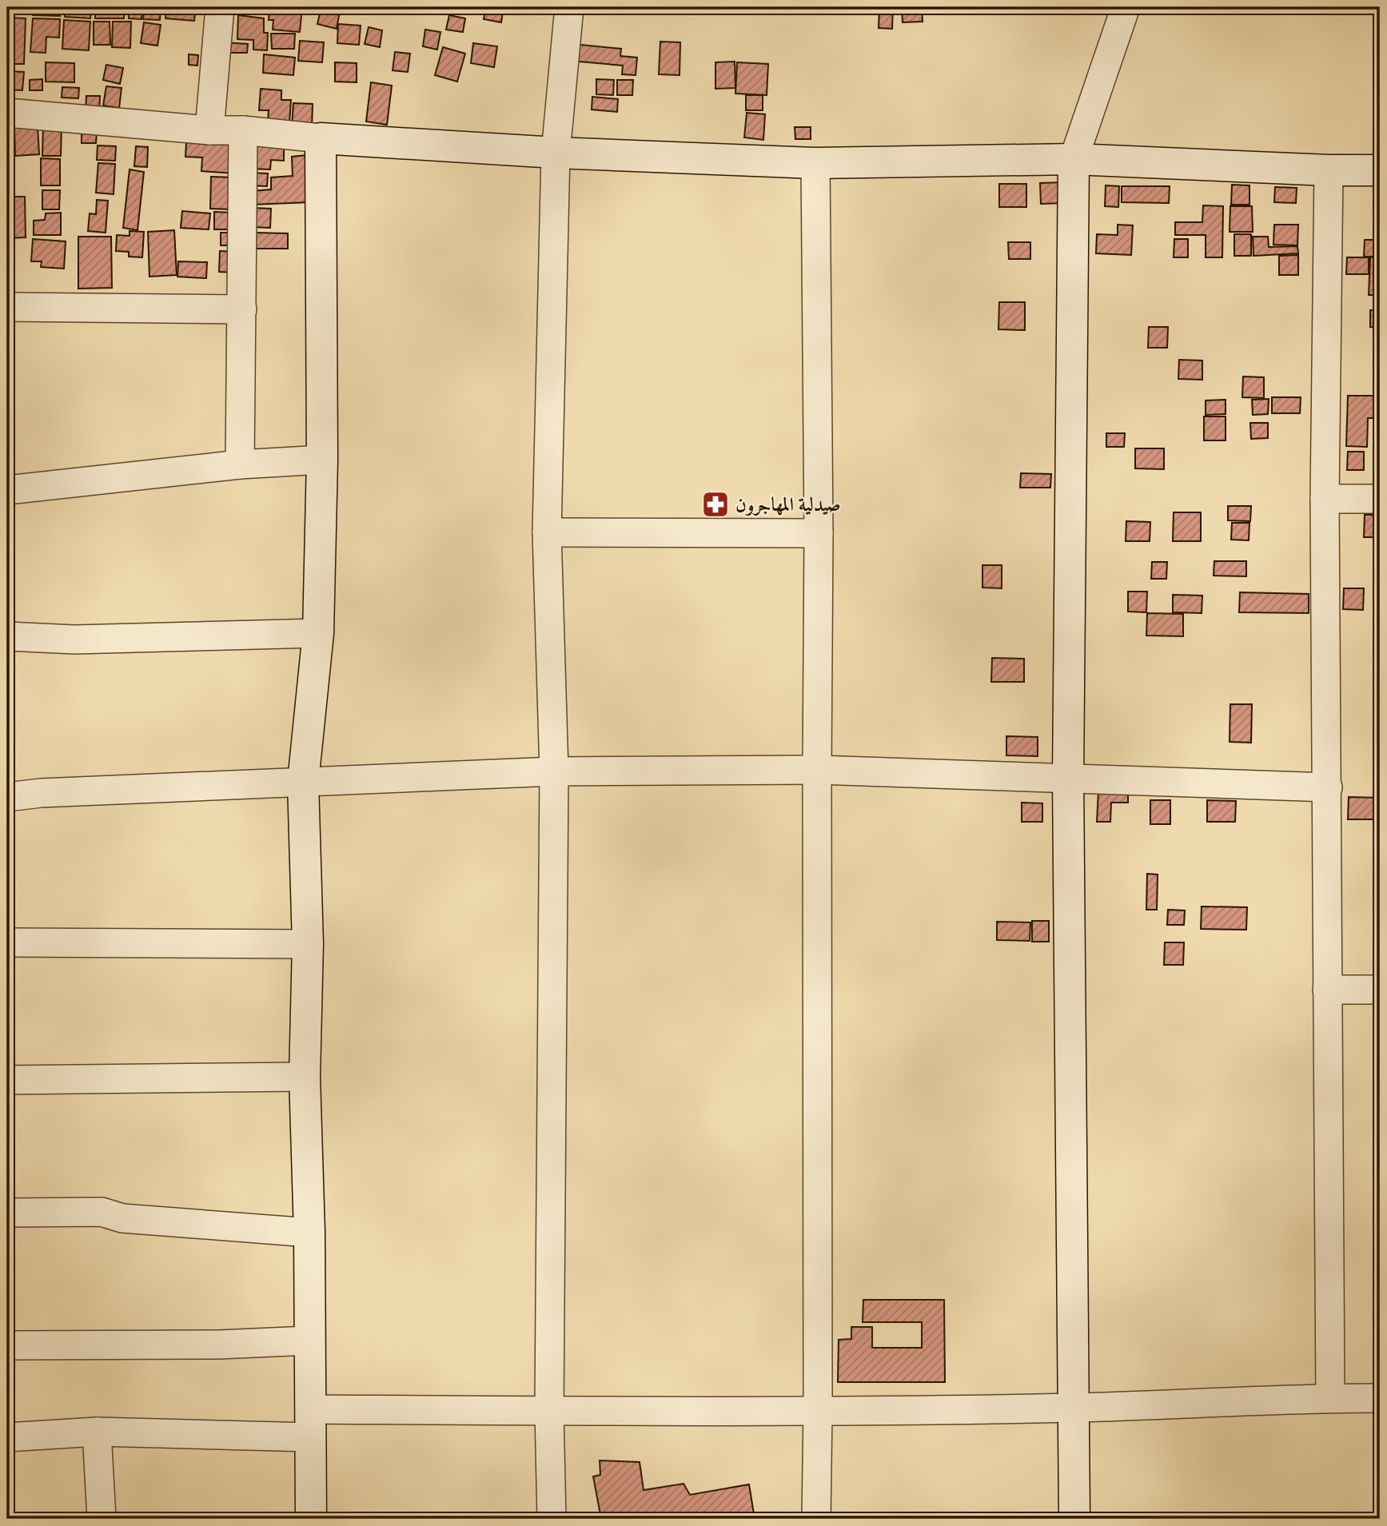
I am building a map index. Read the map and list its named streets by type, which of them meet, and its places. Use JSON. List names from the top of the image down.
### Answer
{
  "places": {
    "pharmacy": ["صيدلية المهاجرون"]
  }
}
